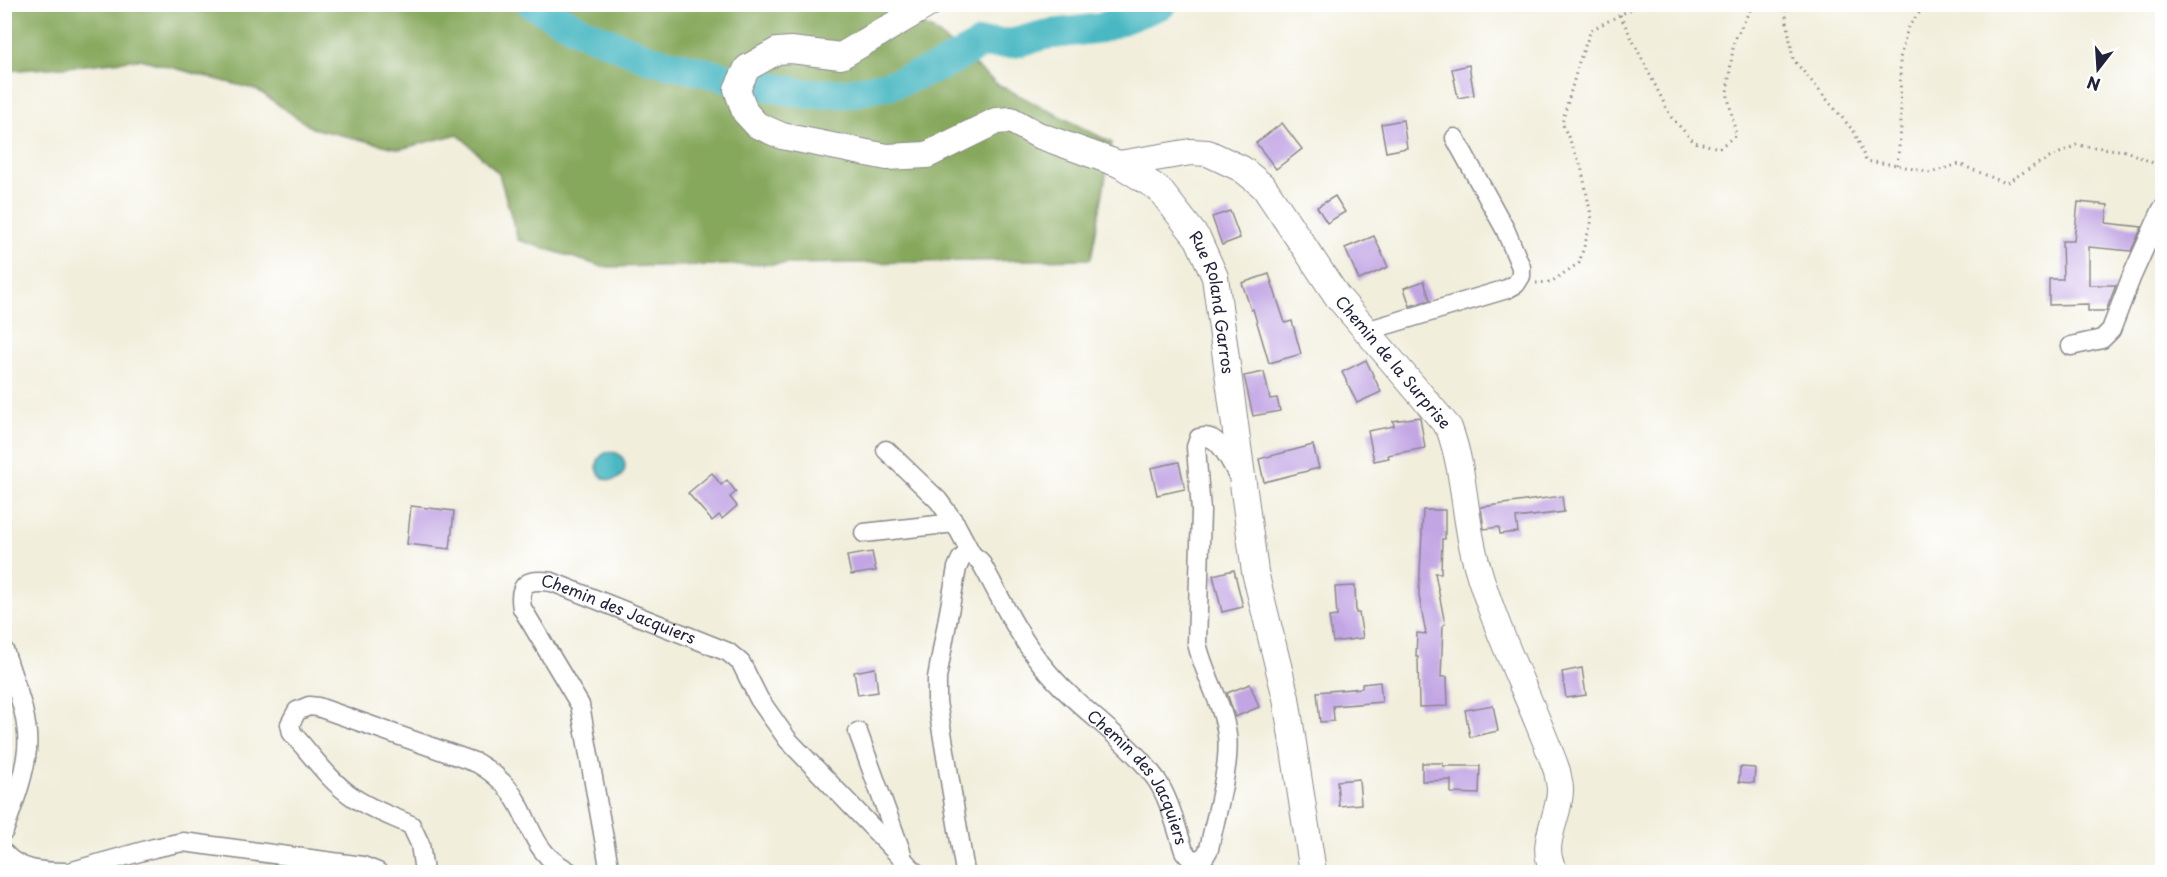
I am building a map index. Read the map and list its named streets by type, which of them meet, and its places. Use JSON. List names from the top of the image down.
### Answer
{
  "streets": {
    "main road": ["Rue Roland Garros", "Chemin de la Surprise"],
    "street": ["Chemin des Jacquiers"]
  },
  "crossings": [
    ["Rue Roland Garros", "Chemin de la Surprise"],
    ["Rue Roland Garros", "Chemin des Jacquiers"]
  ],
  "north": "bottom"
}
